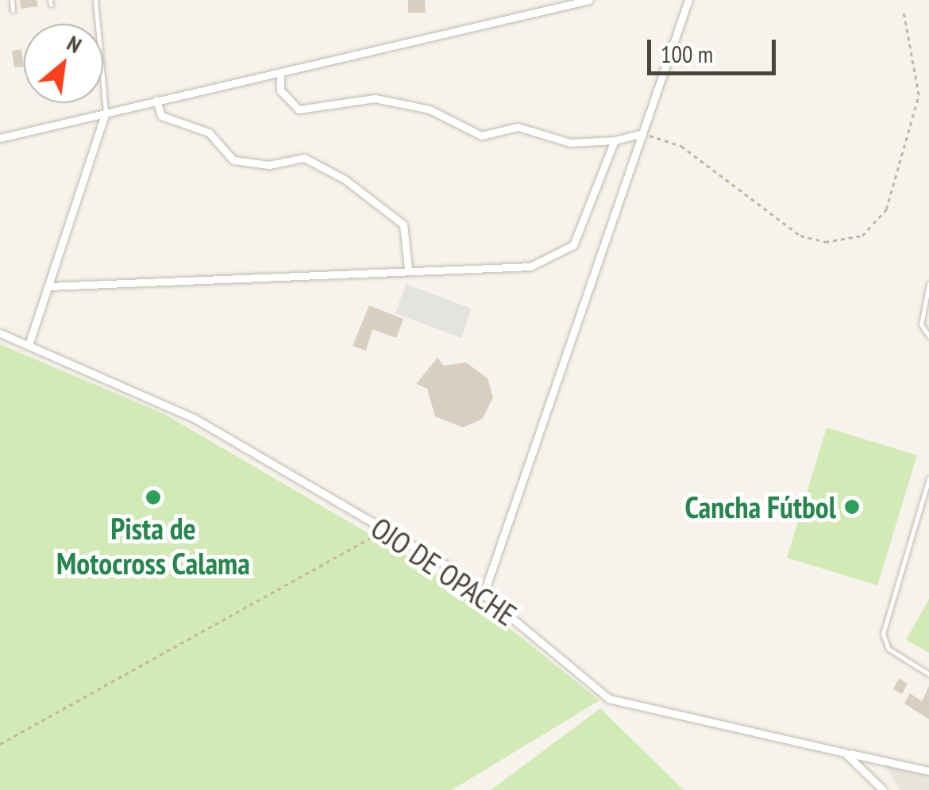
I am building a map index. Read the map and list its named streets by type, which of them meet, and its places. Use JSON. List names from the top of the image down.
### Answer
{
  "streets": {
    "street": ["OJO DE OPACHE"]
  },
  "places": ["Pista de Motocross Calama", "Cancha Fútbol"],
  "scale_bar": "100 m",
  "north": "top right"
}
